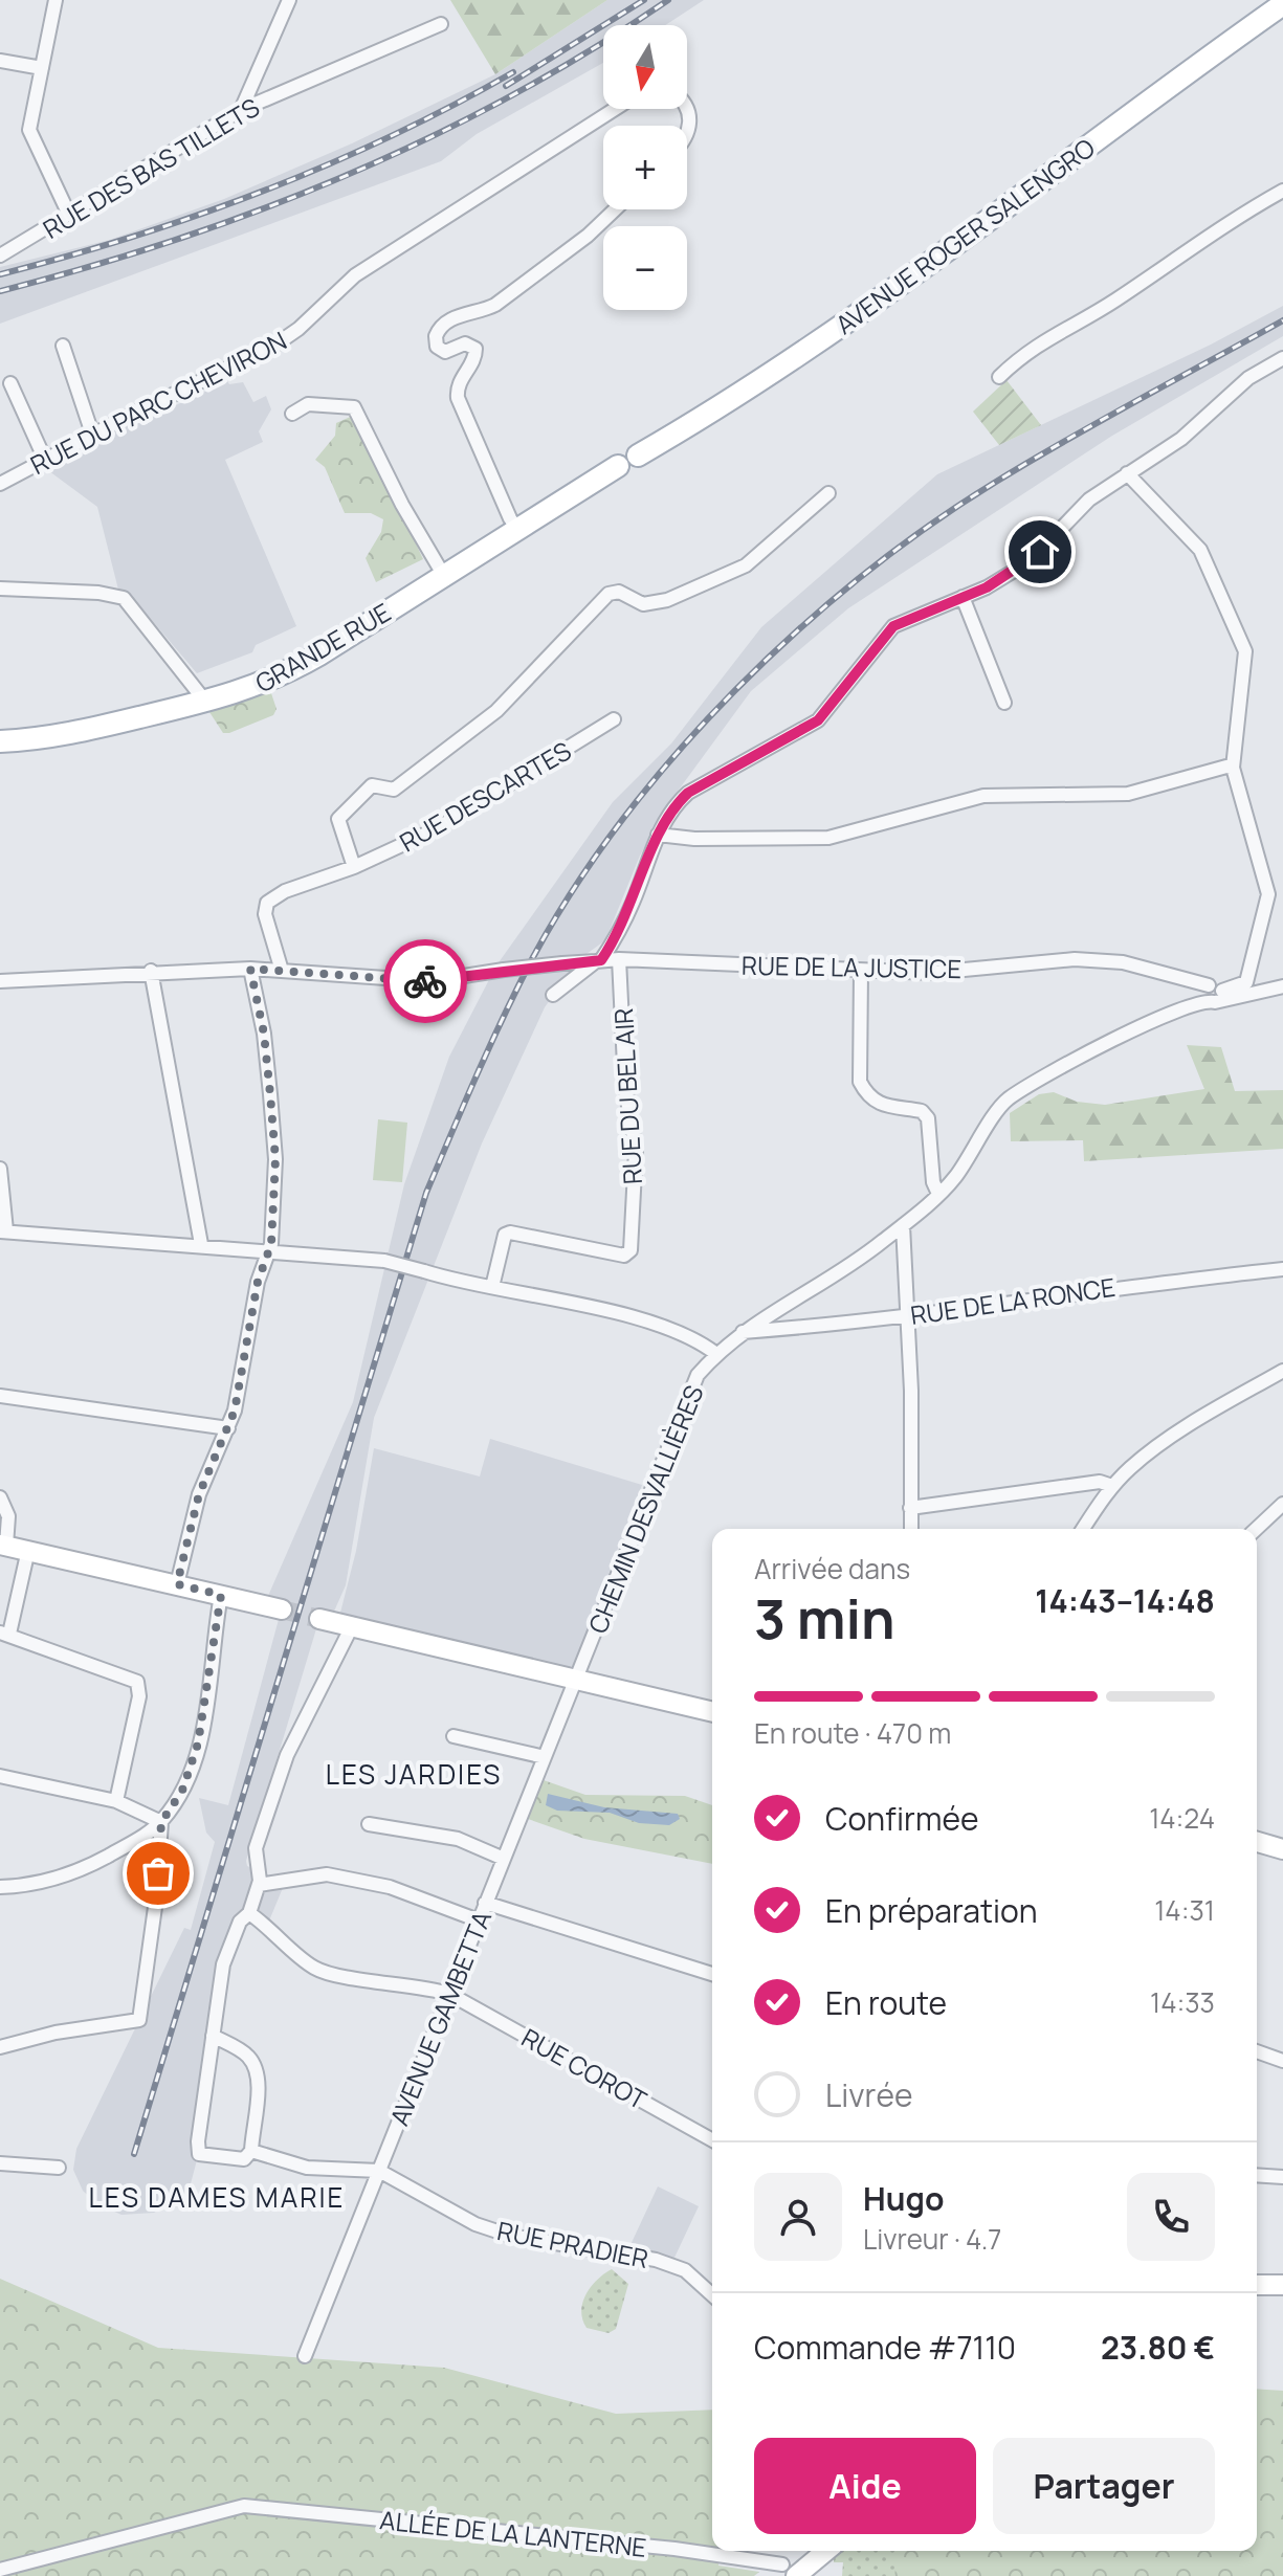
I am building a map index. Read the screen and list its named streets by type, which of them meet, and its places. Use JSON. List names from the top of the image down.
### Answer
{
  "streets": {
    "main road": ["AVENUE ROGER SALENGRO", "GRANDE RUE"],
    "street": [
      "RUE DES BAS TILLETS",
      "RUE DU PARC CHEVIRON",
      "RUE DESCARTES",
      "RUE DE LA JUSTICE",
      "RUE DU BEL AIR",
      "RUE DE LA RONCE",
      "CHEMIN DESVALLIÈRES",
      "AVENUE GAMBETTA",
      "RUE COROT",
      "RUE PRADIER",
      "ALLÉE DE LA LANTERNE"
    ]
  },
  "crossings": [
    ["AVENUE ROGER SALENGRO", "GRANDE RUE"],
    ["RUE DESCARTES", "RUE DE LA JUSTICE"],
    ["RUE DE LA JUSTICE", "RUE DU BEL AIR"],
    ["RUE DE LA JUSTICE", "CHEMIN DESVALLIÈRES"],
    ["RUE DE LA RONCE", "CHEMIN DESVALLIÈRES"],
    ["CHEMIN DESVALLIÈRES", "AVENUE GAMBETTA"],
    ["AVENUE GAMBETTA", "RUE COROT"],
    ["AVENUE GAMBETTA", "RUE PRADIER"]
  ],
  "districts": ["LES JARDIES", "LES DAMES MARIE"],
  "north": "bottom",
  "page": {
    "map_buttons": ["+", "−"],
    "heading": ["3 min", "Arrivée dans", "14:43–14:48"],
    "panel": [
      "Hugo",
      "Livreur · 4.7",
      "Commande #7110",
      "23.80 €"
    ],
    "bar": "En route · 470 m",
    "list": [
      ["Confirmée", "14:24"],
      ["En préparation", "14:31"],
      ["En route", "14:33"],
      "Livrée"
    ],
    "buttons": ["Aide", "Partager"]
  }
}
